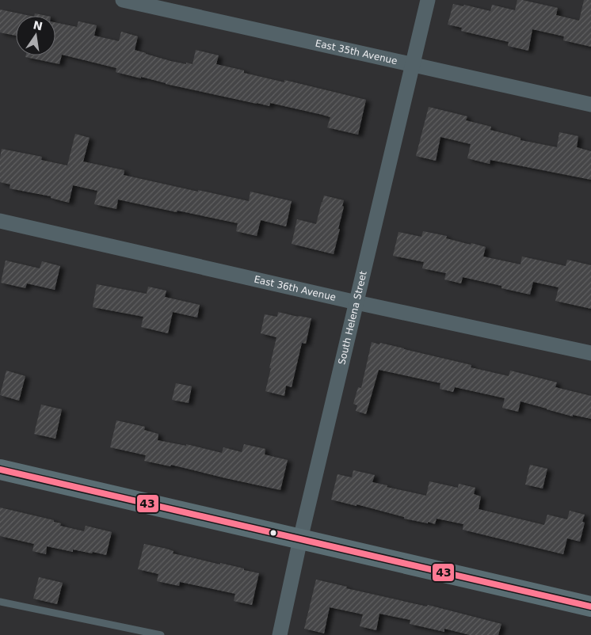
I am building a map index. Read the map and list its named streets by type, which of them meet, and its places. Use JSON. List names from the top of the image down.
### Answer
{
  "streets": {
    "street": ["East 35th Avenue", "East 36th Avenue", "South Helena Street"]
  },
  "crossings": [
    ["East 35th Avenue", "South Helena Street"],
    ["East 36th Avenue", "South Helena Street"]
  ],
  "lines": ["transit line 43"],
  "north": "top"
}
